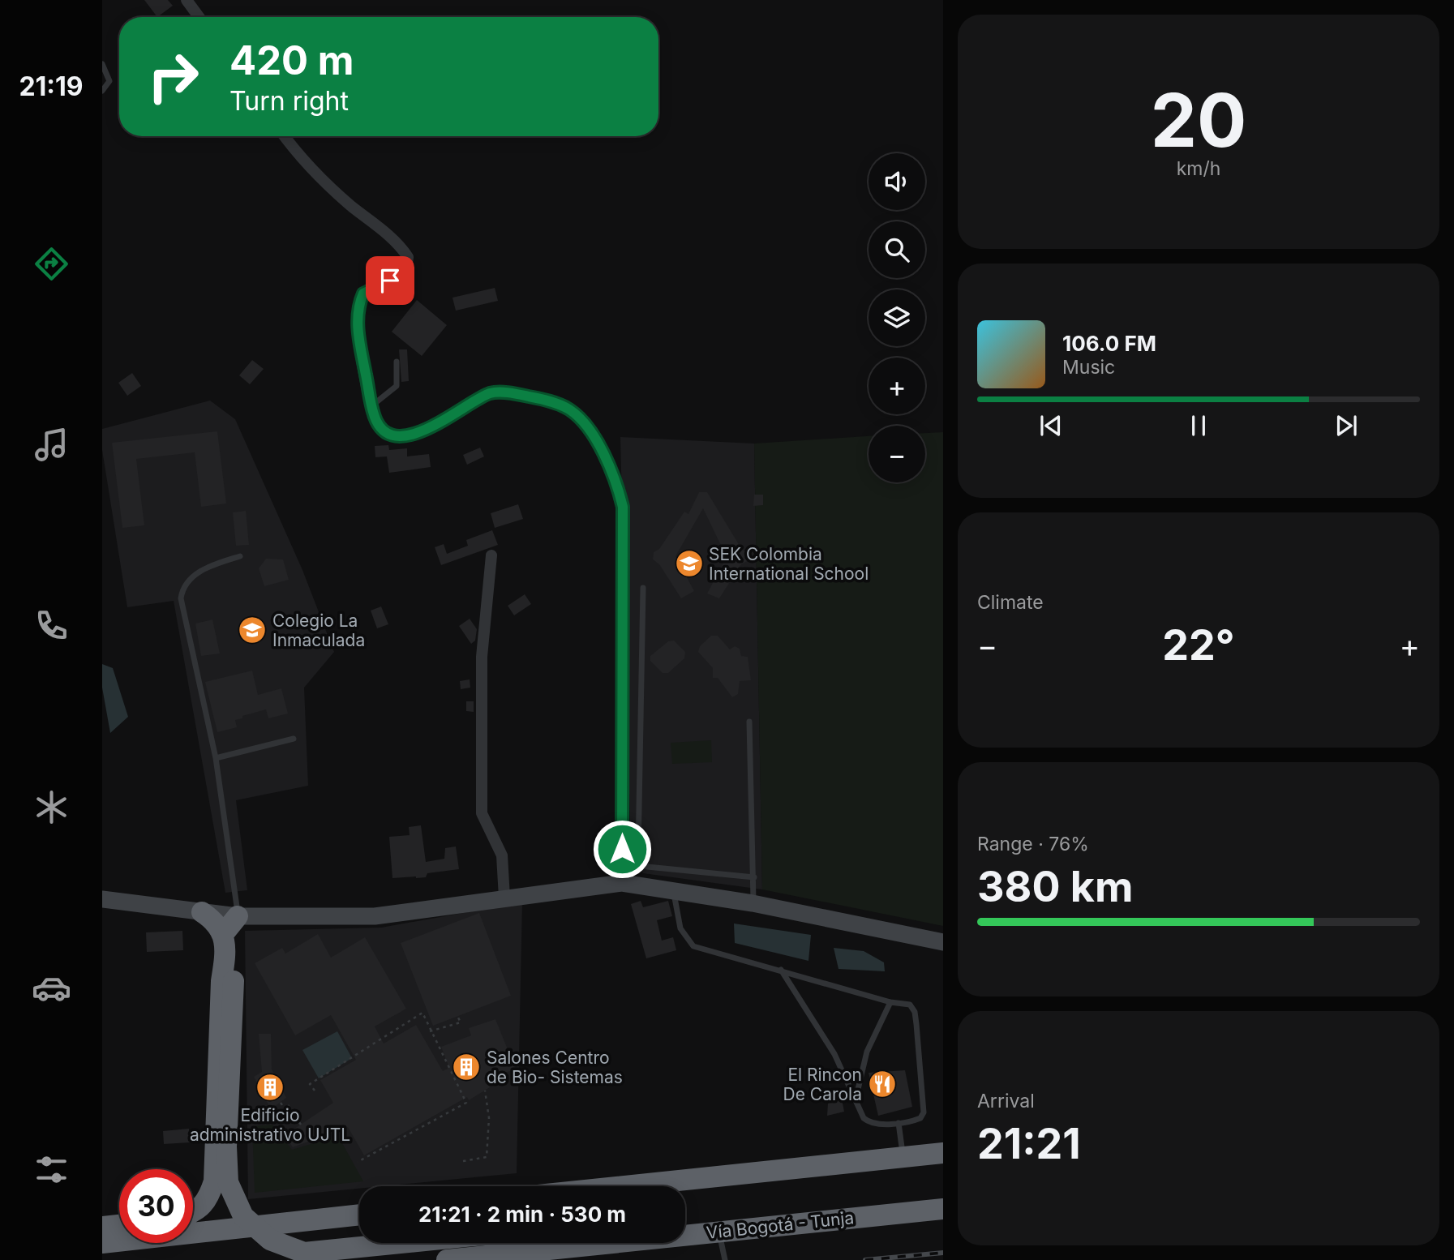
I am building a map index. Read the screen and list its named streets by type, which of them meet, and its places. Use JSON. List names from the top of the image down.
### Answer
{
  "streets": {
    "highway": ["Vía Bogotá - Tunja"]
  },
  "places": {
    "school or university": ["SEK Colombia International School", "Colegio La Inmaculada"],
    "building": ["Salones Centro de Bio- Sistemas", "Edificio administrativo UJTL"],
    "restaurant": ["El Rincon De Carola"]
  },
  "page": {
    "tabs": "21:19",
    "tile": [
      ["20", "km/h"],
      "Climate",
      ["Range · 76%", "380 km"],
      ["Arrival", "21:21"]
    ],
    "turn": ["420 m", "Turn right"],
    "map_buttons": ["+", "−"],
    "song": ["106.0 FM", "Music"],
    "heat": ["−", "22°", "+"],
    "limit": "30",
    "trip": "21:21 · 2 min · 530 m"
  }
}
